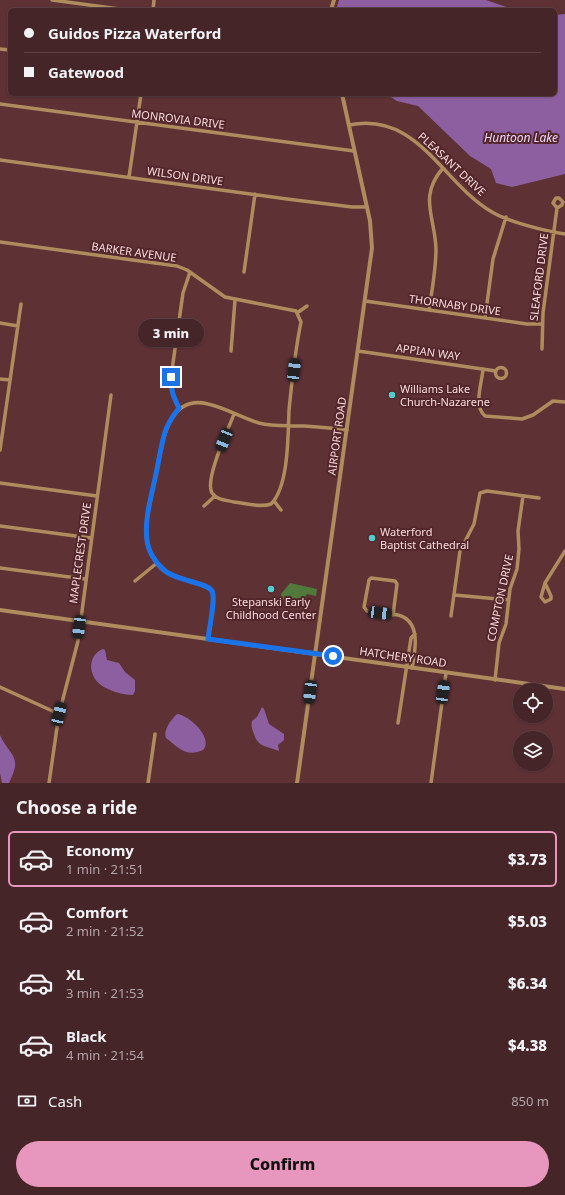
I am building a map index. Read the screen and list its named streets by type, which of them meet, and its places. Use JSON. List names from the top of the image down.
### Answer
{
  "streets": {
    "street": [
      "MONROVIA DRIVE",
      "PLEASANT DRIVE",
      "WILSON DRIVE",
      "BARKER AVENUE",
      "SLEAFORD DRIVE",
      "THORNABY DRIVE",
      "APPIAN WAY",
      "AIRPORT ROAD",
      "MAPLECREST DRIVE",
      "COMPTON DRIVE",
      "HATCHERY ROAD"
    ]
  },
  "crossings": [
    ["MONROVIA DRIVE", "AIRPORT ROAD"],
    ["PLEASANT DRIVE", "SLEAFORD DRIVE"],
    ["PLEASANT DRIVE", "AIRPORT ROAD"],
    ["WILSON DRIVE", "AIRPORT ROAD"],
    ["SLEAFORD DRIVE", "THORNABY DRIVE"],
    ["THORNABY DRIVE", "AIRPORT ROAD"],
    ["APPIAN WAY", "AIRPORT ROAD"],
    ["AIRPORT ROAD", "HATCHERY ROAD"],
    ["MAPLECREST DRIVE", "HATCHERY ROAD"],
    ["COMPTON DRIVE", "HATCHERY ROAD"]
  ],
  "water": ["Huntoon Lake"],
  "places": ["Williams Lake Church-Nazarene", "Waterford Baptist Cathedral", "Stepanski Early Childhood Center"],
  "page": {
    "banner": ["Guidos Pizza Waterford", "Gatewood"],
    "bubble": "3 min",
    "heading": "Choose a ride",
    "list": [
      {
        "name": "Economy",
        "note": "1 min · 21:51",
        "value": "$3.73"
      },
      {
        "name": "Comfort",
        "note": "2 min · 21:52",
        "value": "$5.03"
      },
      {
        "name": "XL",
        "note": "3 min · 21:53",
        "value": "$6.34"
      },
      {
        "name": "Black",
        "note": "4 min · 21:54",
        "value": "$4.38"
      }
    ],
    "pay": ["Cash", "850 m"],
    "buttons": "Confirm"
  }
}
